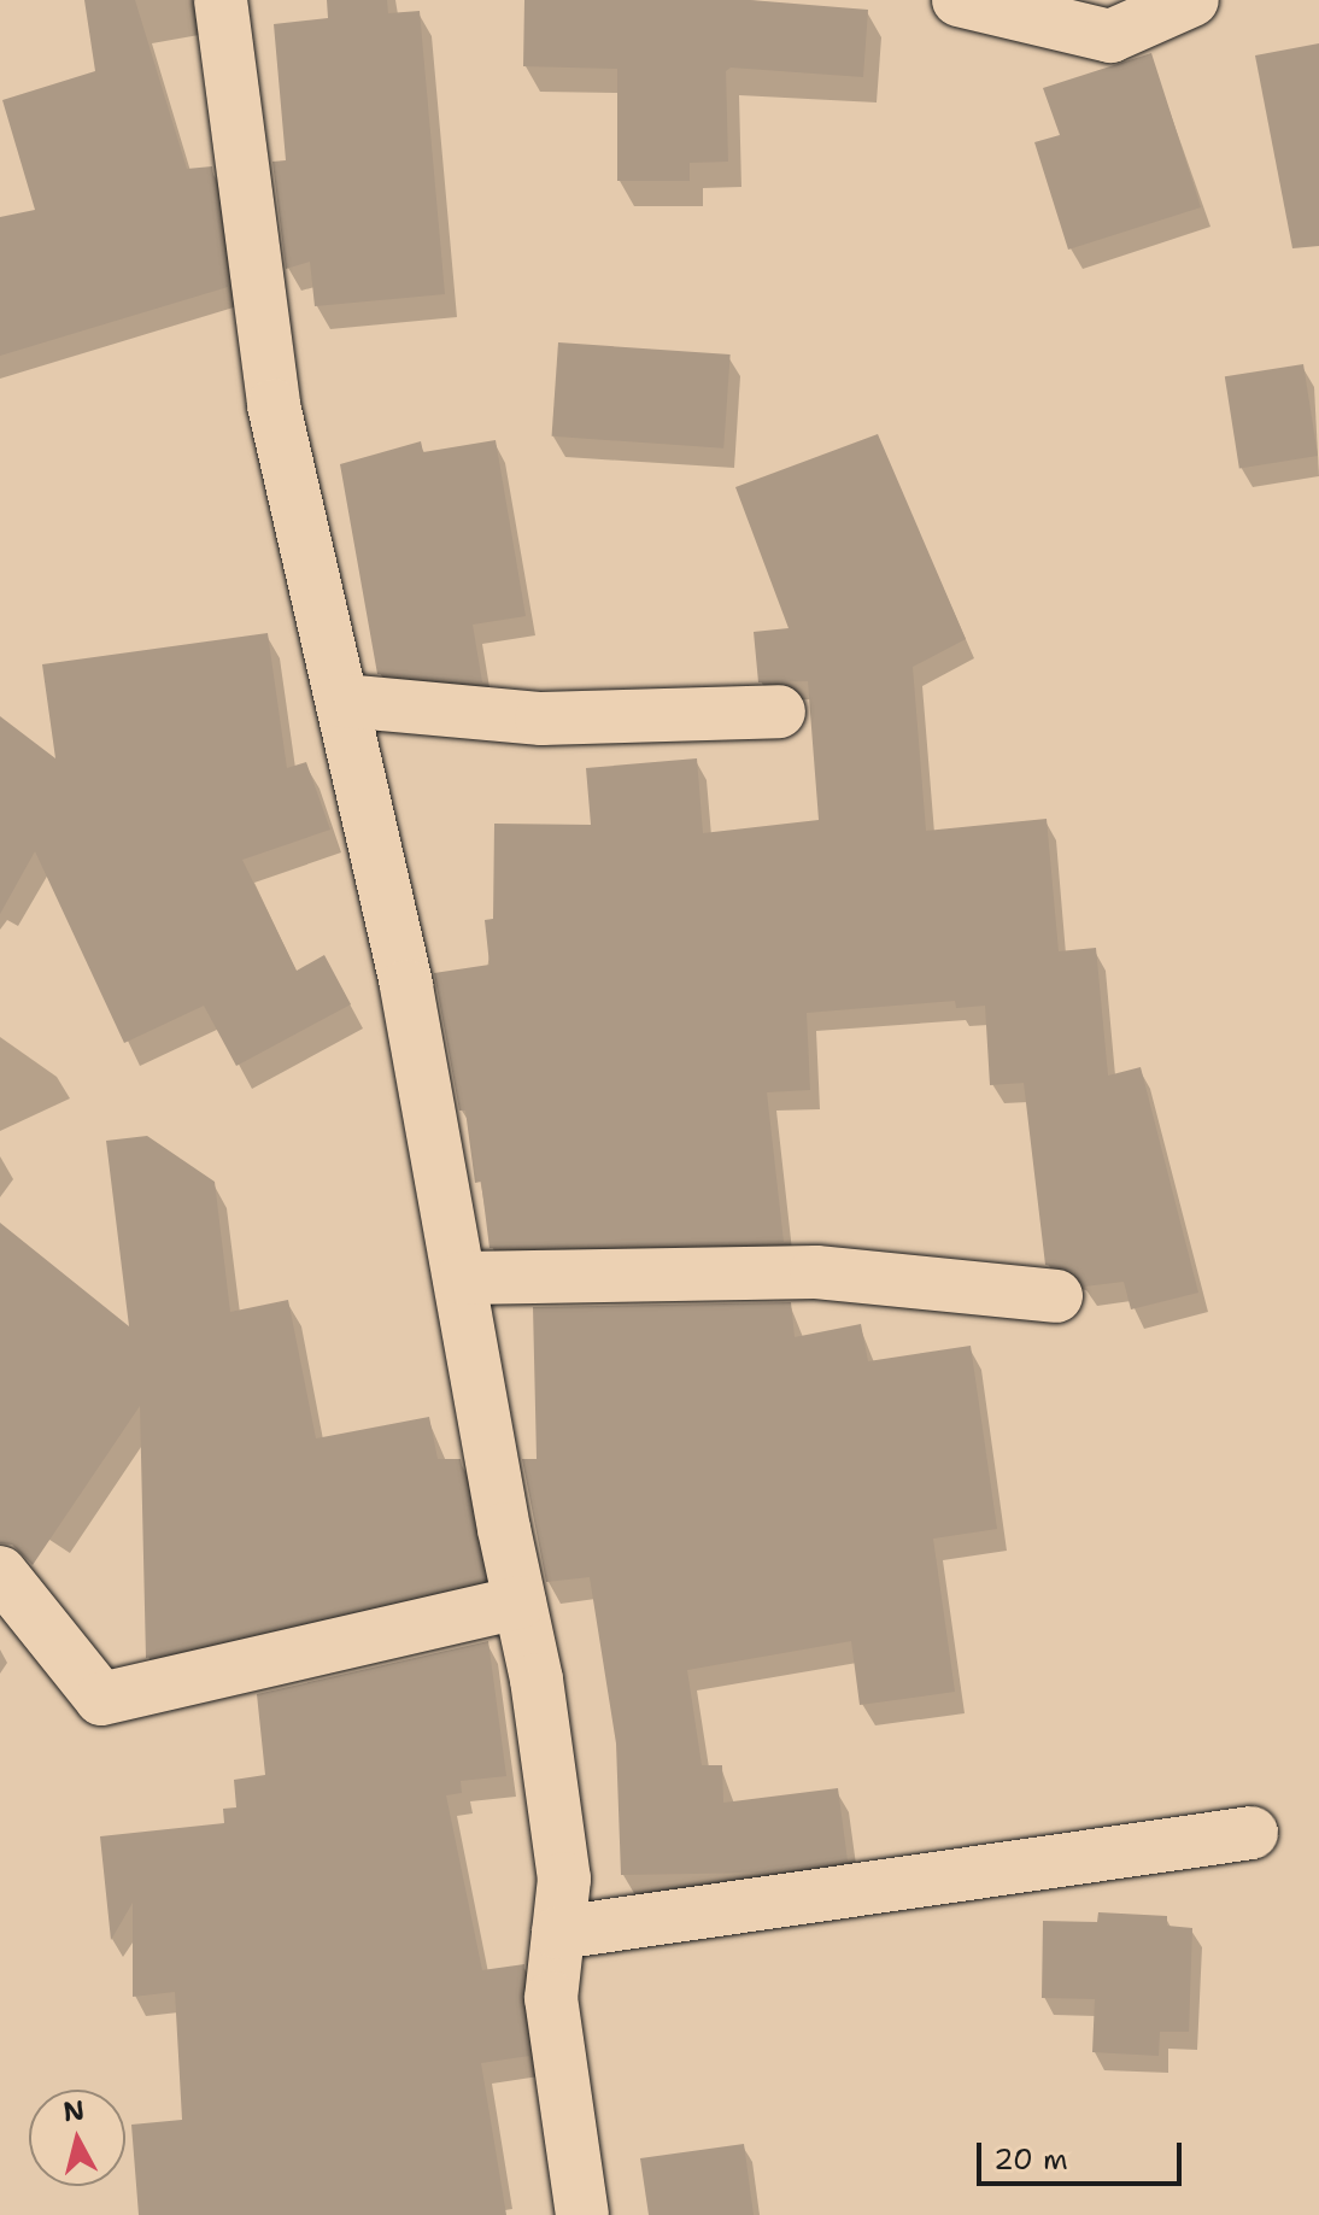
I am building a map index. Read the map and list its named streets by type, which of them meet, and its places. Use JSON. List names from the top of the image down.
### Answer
{
  "scale_bar": "20 m",
  "north": "top"
}
